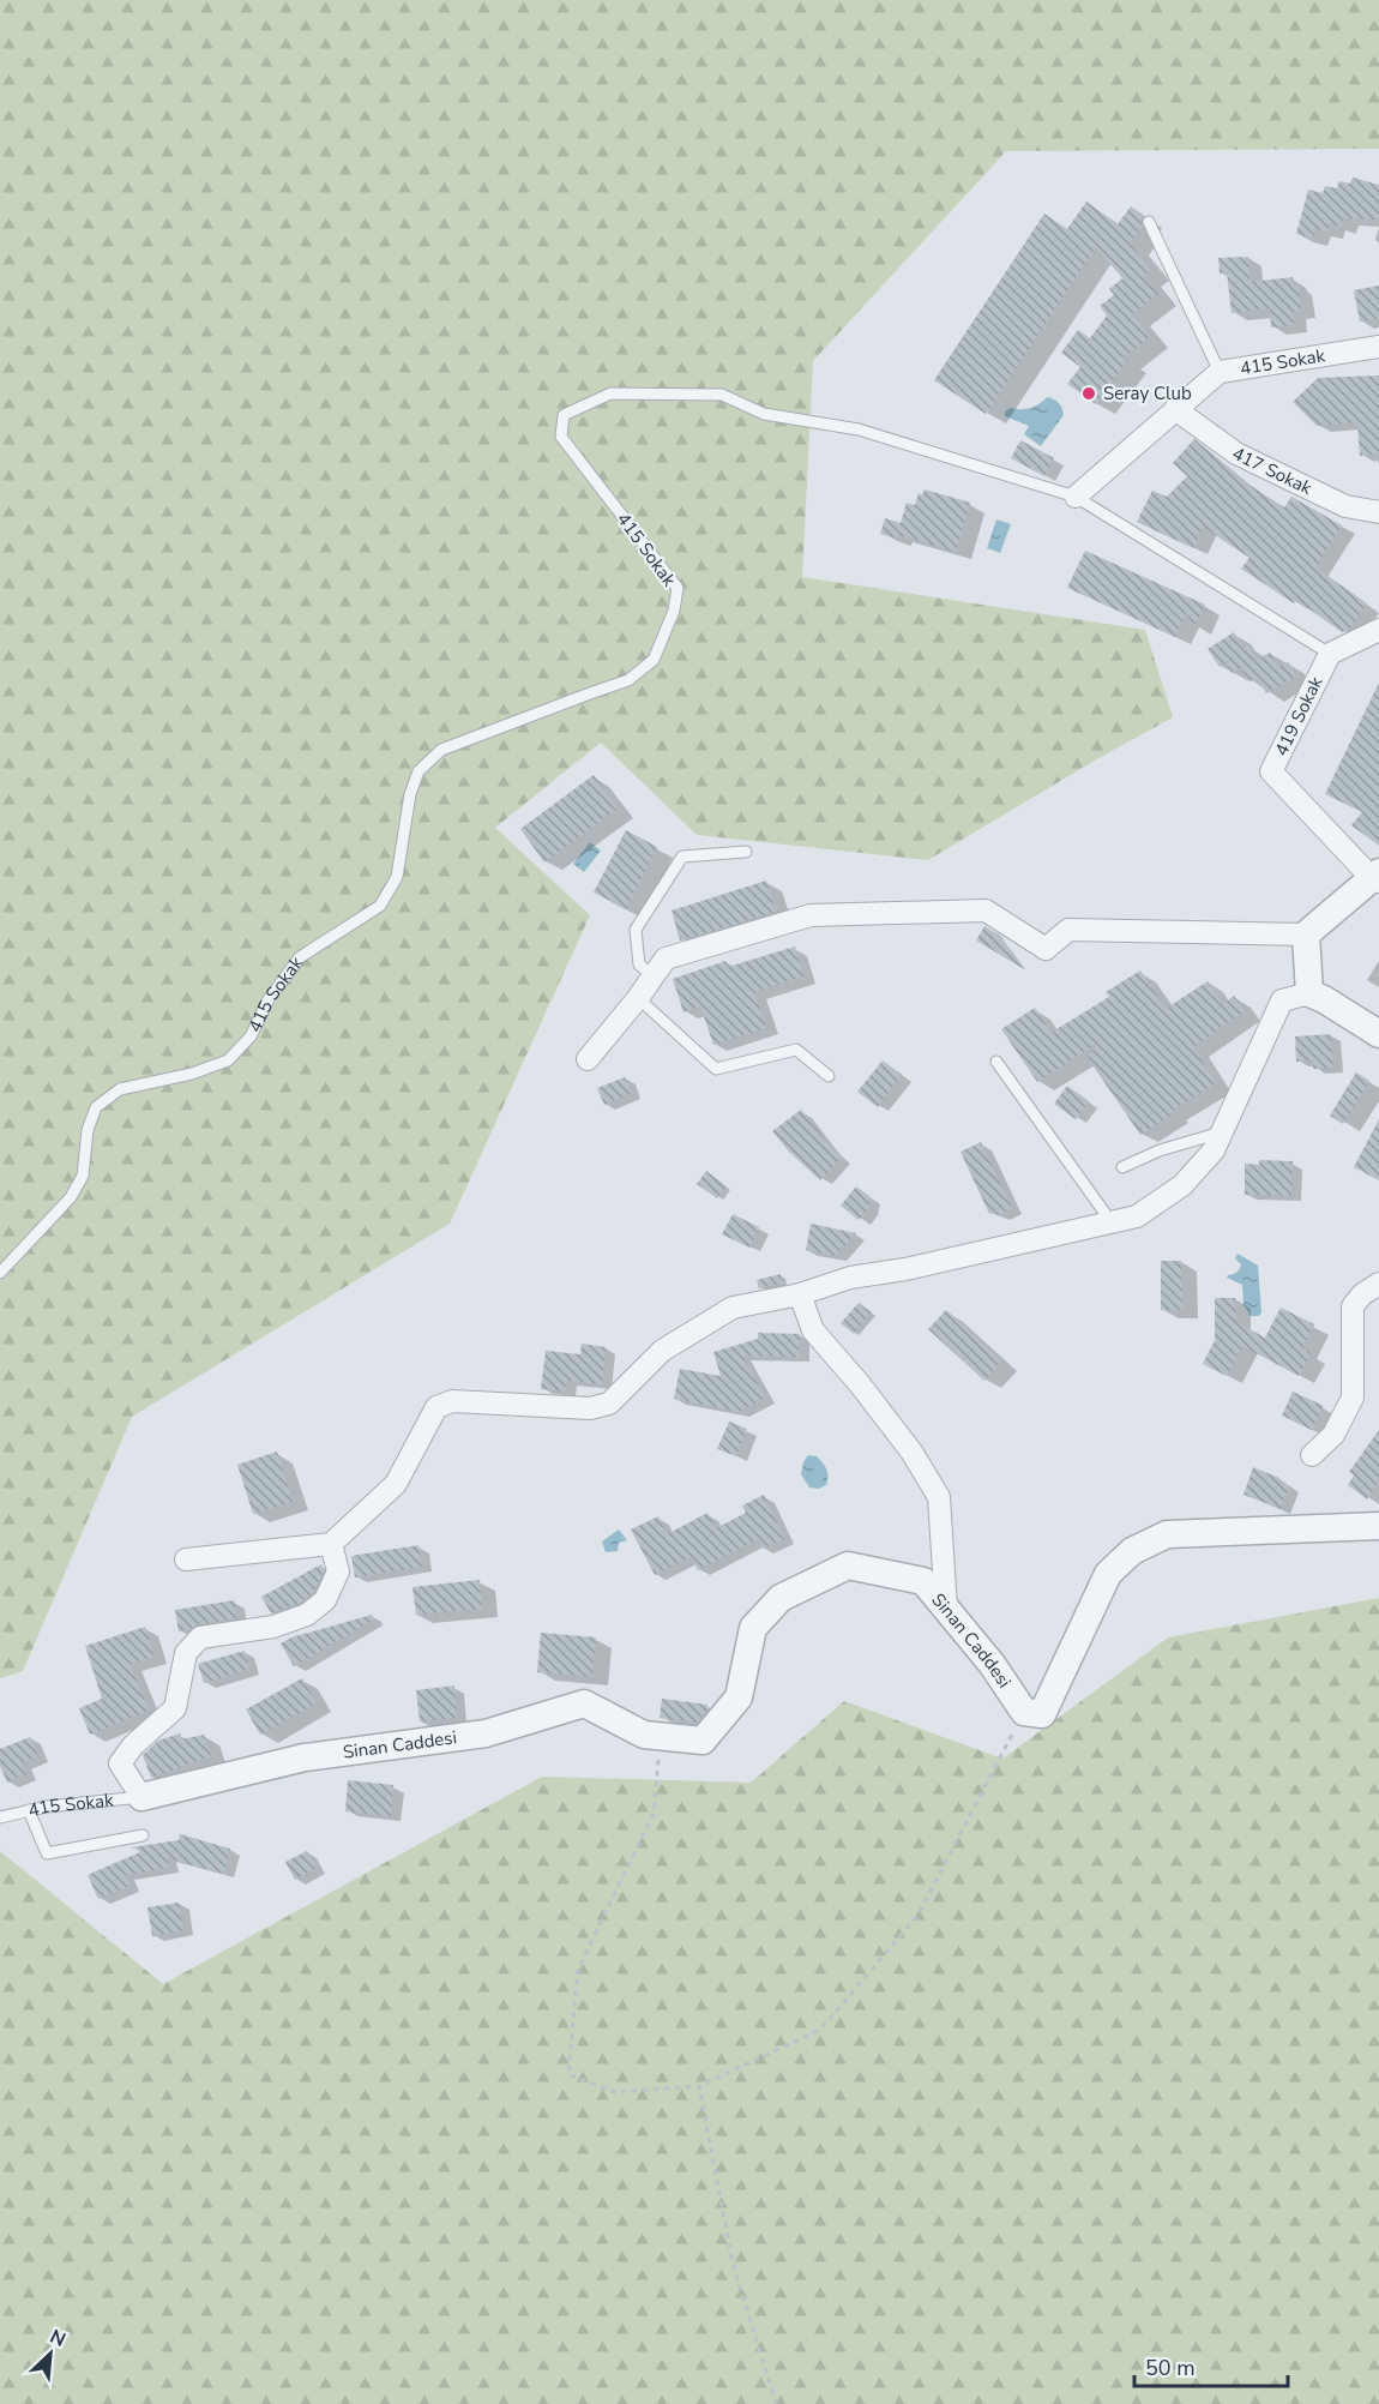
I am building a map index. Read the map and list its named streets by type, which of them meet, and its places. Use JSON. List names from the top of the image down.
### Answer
{
  "streets": {
    "street": [
      "415 Sokak",
      "417 Sokak",
      "419 Sokak",
      "Sinan Caddesi"
    ]
  },
  "crossings": [
    ["415 Sokak", "417 Sokak"],
    ["415 Sokak", "Sinan Caddesi"]
  ],
  "places": ["Seray Club"],
  "scale_bar": "50 m",
  "north": "top right"
}
